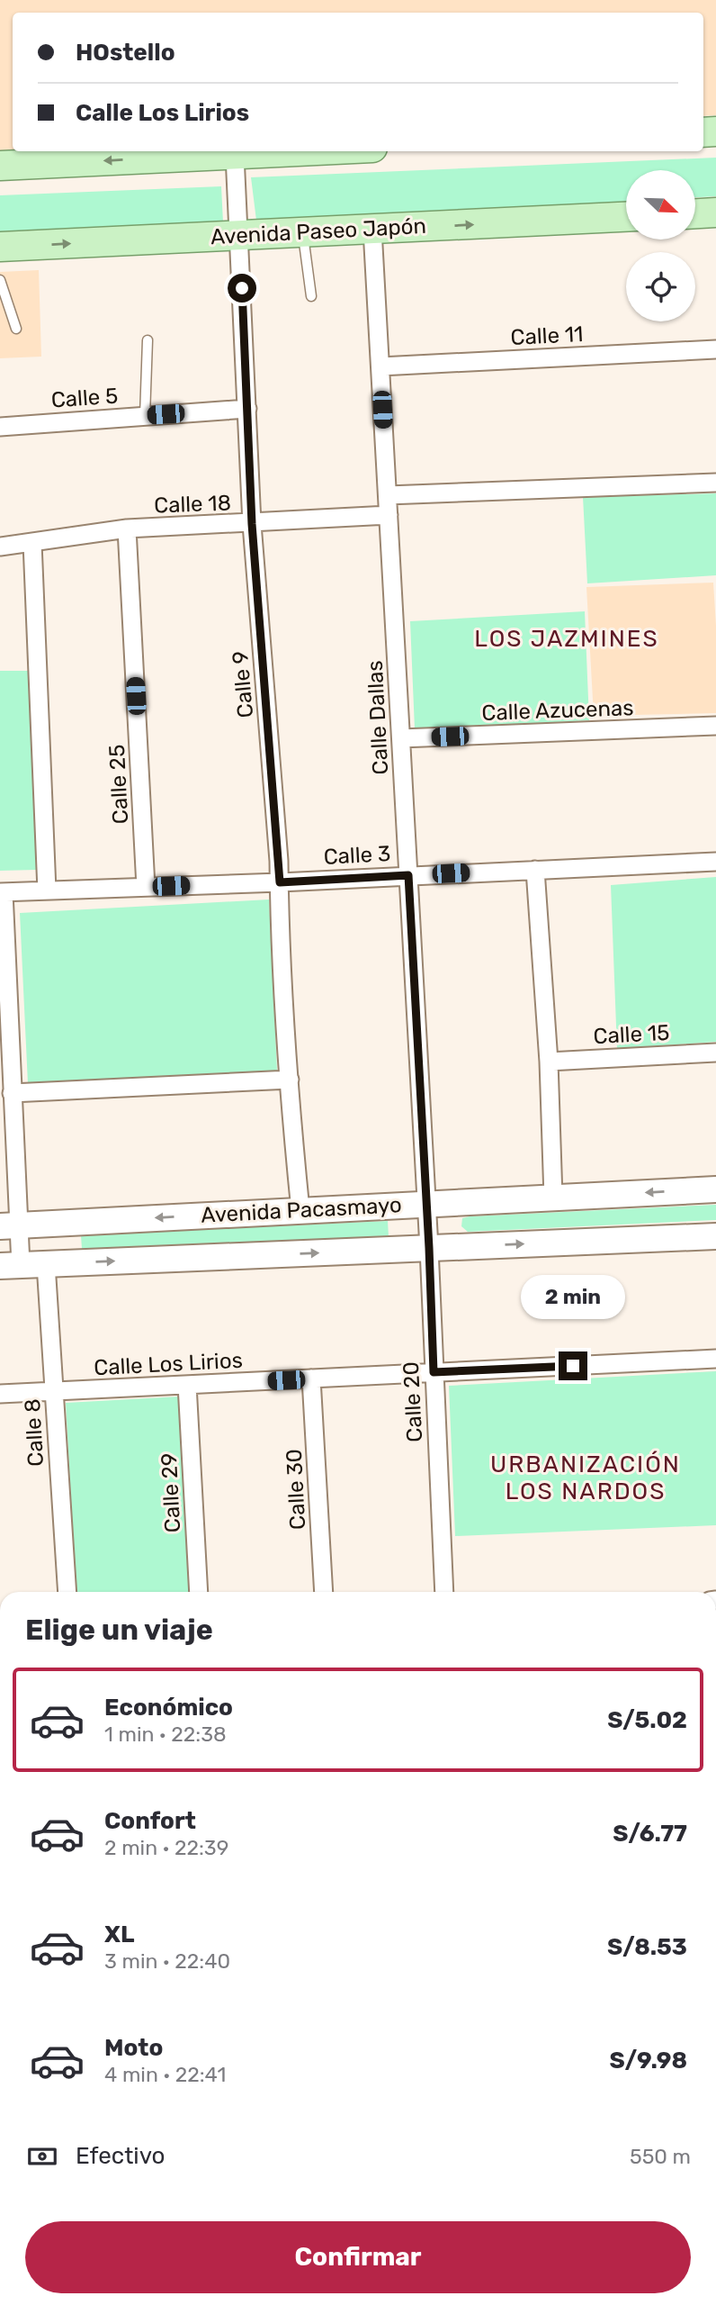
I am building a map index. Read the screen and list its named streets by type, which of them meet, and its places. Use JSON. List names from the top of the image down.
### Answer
{
  "streets": {
    "main road": ["Avenida Paseo Japón", "Avenida Pacasmayo"],
    "street": [
      "Calle 11",
      "Calle 5",
      "Calle 18",
      "Calle 9",
      "Calle Azucenas",
      "Calle Dallas",
      "Calle 25",
      "Calle 3",
      "Calle 15",
      "Calle Los Lirios",
      "Calle 20",
      "Calle 8",
      "Calle 30",
      "Calle 29"
    ]
  },
  "crossings": [
    ["Avenida Paseo Japón", "Calle 9"],
    ["Avenida Paseo Japón", "Calle Dallas"],
    ["Calle 11", "Calle Dallas"],
    ["Calle 5", "Calle 9"],
    ["Calle 18", "Calle 9"],
    ["Calle 18", "Calle Dallas"],
    ["Calle 18", "Calle 25"],
    ["Calle 9", "Calle 3"],
    ["Calle 9", "Avenida Pacasmayo"],
    ["Calle Azucenas", "Calle Dallas"],
    ["Calle Dallas", "Calle 3"],
    ["Calle Dallas", "Avenida Pacasmayo"],
    ["Calle Dallas", "Calle 20"],
    ["Calle 25", "Calle 3"],
    ["Avenida Pacasmayo", "Calle 20"],
    ["Avenida Pacasmayo", "Calle 8"],
    ["Calle Los Lirios", "Calle 20"],
    ["Calle Los Lirios", "Calle 8"],
    ["Calle Los Lirios", "Calle 30"],
    ["Calle Los Lirios", "Calle 29"]
  ],
  "districts": ["LOS JAZMINES", "URBANIZACIÓN LOS NARDOS"],
  "north": "bottom right",
  "page": {
    "banner": ["HOstello", "Calle Los Lirios"],
    "bubble": "2 min",
    "heading": "Elige un viaje",
    "list": [
      {
        "name": "Económico",
        "note": "1 min · 22:38",
        "value": "S/5.02"
      },
      {
        "name": "Confort",
        "note": "2 min · 22:39",
        "value": "S/6.77"
      },
      {
        "name": "XL",
        "note": "3 min · 22:40",
        "value": "S/8.53"
      },
      {
        "name": "Moto",
        "note": "4 min · 22:41",
        "value": "S/9.98"
      }
    ],
    "pay": ["Efectivo", "550 m"],
    "buttons": "Confirmar"
  }
}
